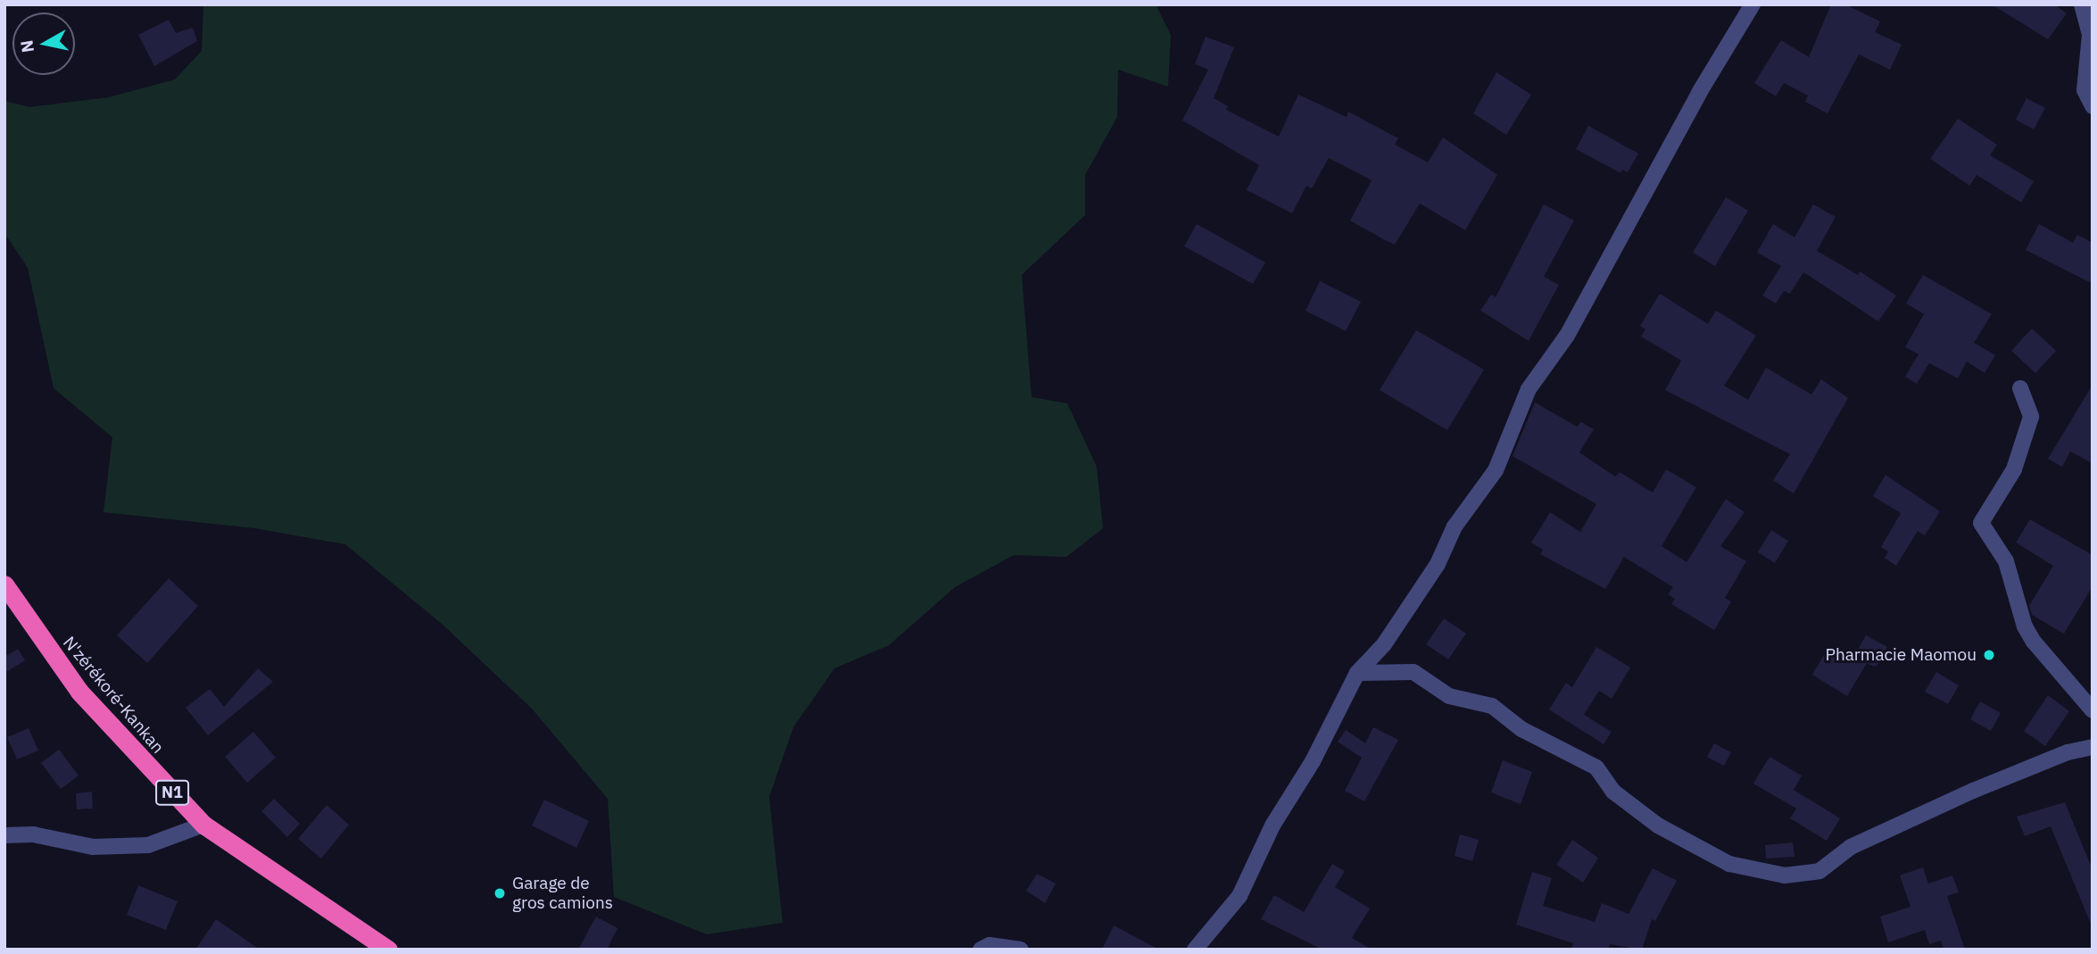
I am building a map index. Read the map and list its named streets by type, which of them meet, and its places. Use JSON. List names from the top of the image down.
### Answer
{
  "streets": {
    "highway": ["N'zérékoré-Kankan", "N1"]
  },
  "places": ["Pharmacie Maomou", "Garage de gros camions"],
  "north": "left"
}
